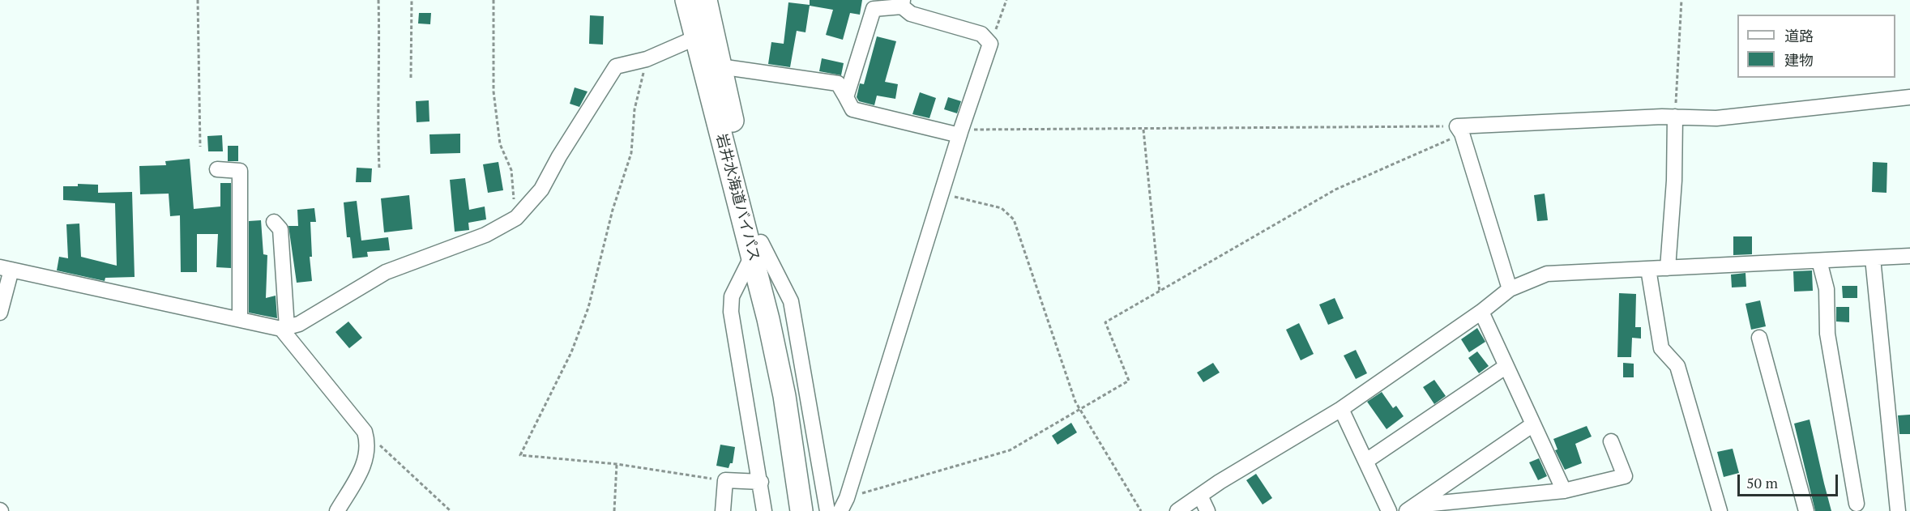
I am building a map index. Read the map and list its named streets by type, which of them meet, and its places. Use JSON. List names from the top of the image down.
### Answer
{
  "streets": {
    "highway": ["岩井水海道バイパス"]
  },
  "legend": ["道路", "建物"],
  "scale_bar": "50 m"
}
